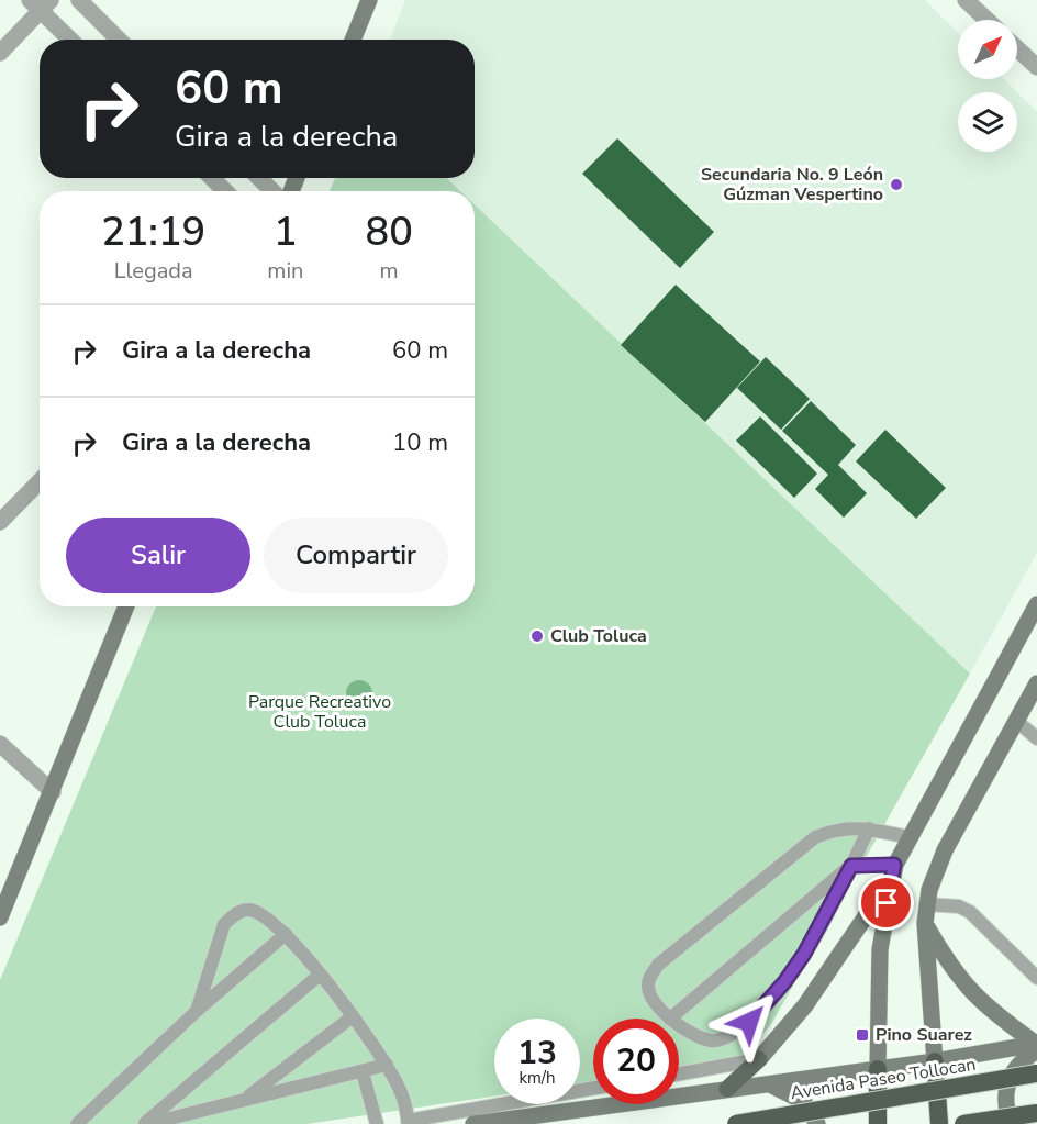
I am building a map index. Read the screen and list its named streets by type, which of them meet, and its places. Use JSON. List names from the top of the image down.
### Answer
{
  "streets": {
    "highway": ["Avenida Paseo Tollocan"]
  },
  "parks": ["Parque Recreativo Club Toluca"],
  "places": {
    "other": ["Secundaria No. 9 León Gúzman Vespertino", "Club Toluca"],
    "transit": ["Pino Suarez"]
  },
  "north": "top right",
  "page": {
    "turn": ["60 m", "Gira a la derecha"],
    "eta": [
      "21:19",
      "Llegada",
      "1",
      "min",
      "80",
      "m"
    ],
    "list": [
      {
        "name": "Gira a la derecha",
        "value": "60 m"
      },
      {
        "name": "Gira a la derecha",
        "value": "10 m"
      }
    ],
    "buttons": ["Salir", "Compartir"],
    "speed": "13 km/h",
    "limit": "20"
  }
}
